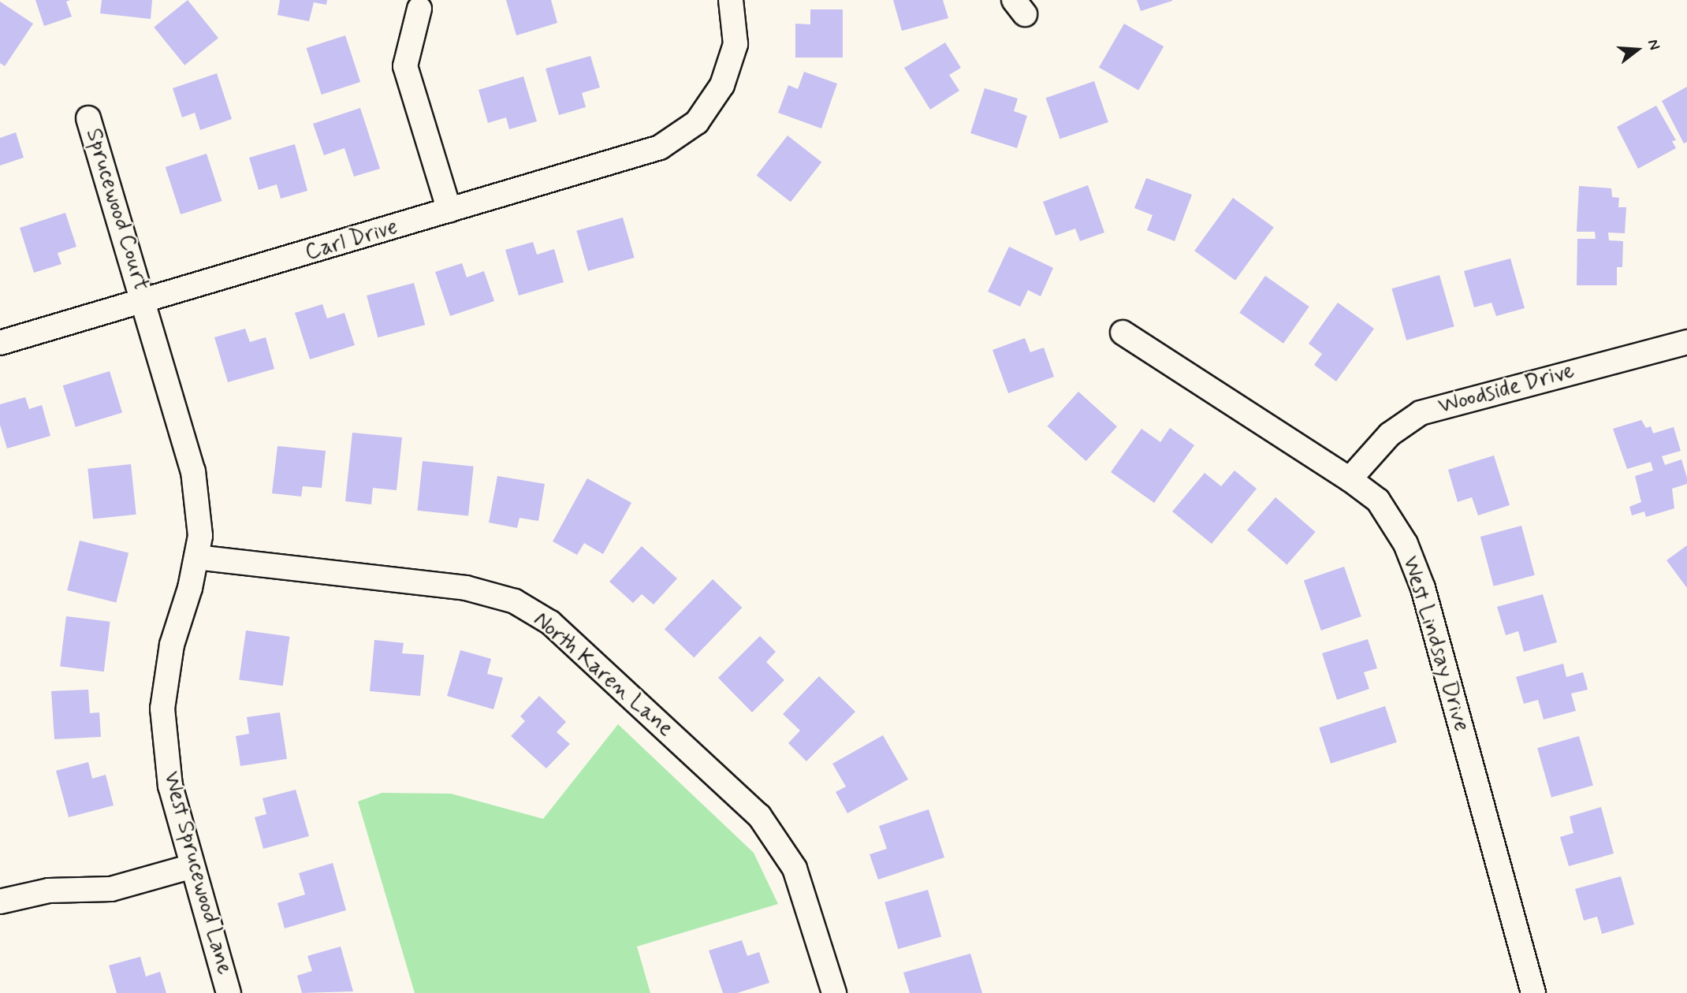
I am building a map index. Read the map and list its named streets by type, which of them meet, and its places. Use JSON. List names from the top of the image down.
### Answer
{
  "streets": {
    "street": [
      "Sprucewood Court",
      "Carl Drive",
      "Woodside Drive",
      "West Lindsay Drive",
      "North Karen Lane",
      "West Sprucewood Lane"
    ]
  },
  "crossings": [
    ["Sprucewood Court", "Carl Drive"],
    ["Sprucewood Court", "West Sprucewood Lane"],
    ["Carl Drive", "West Sprucewood Lane"],
    ["Woodside Drive", "West Lindsay Drive"],
    ["North Karen Lane", "West Sprucewood Lane"]
  ],
  "north": "right"
}
